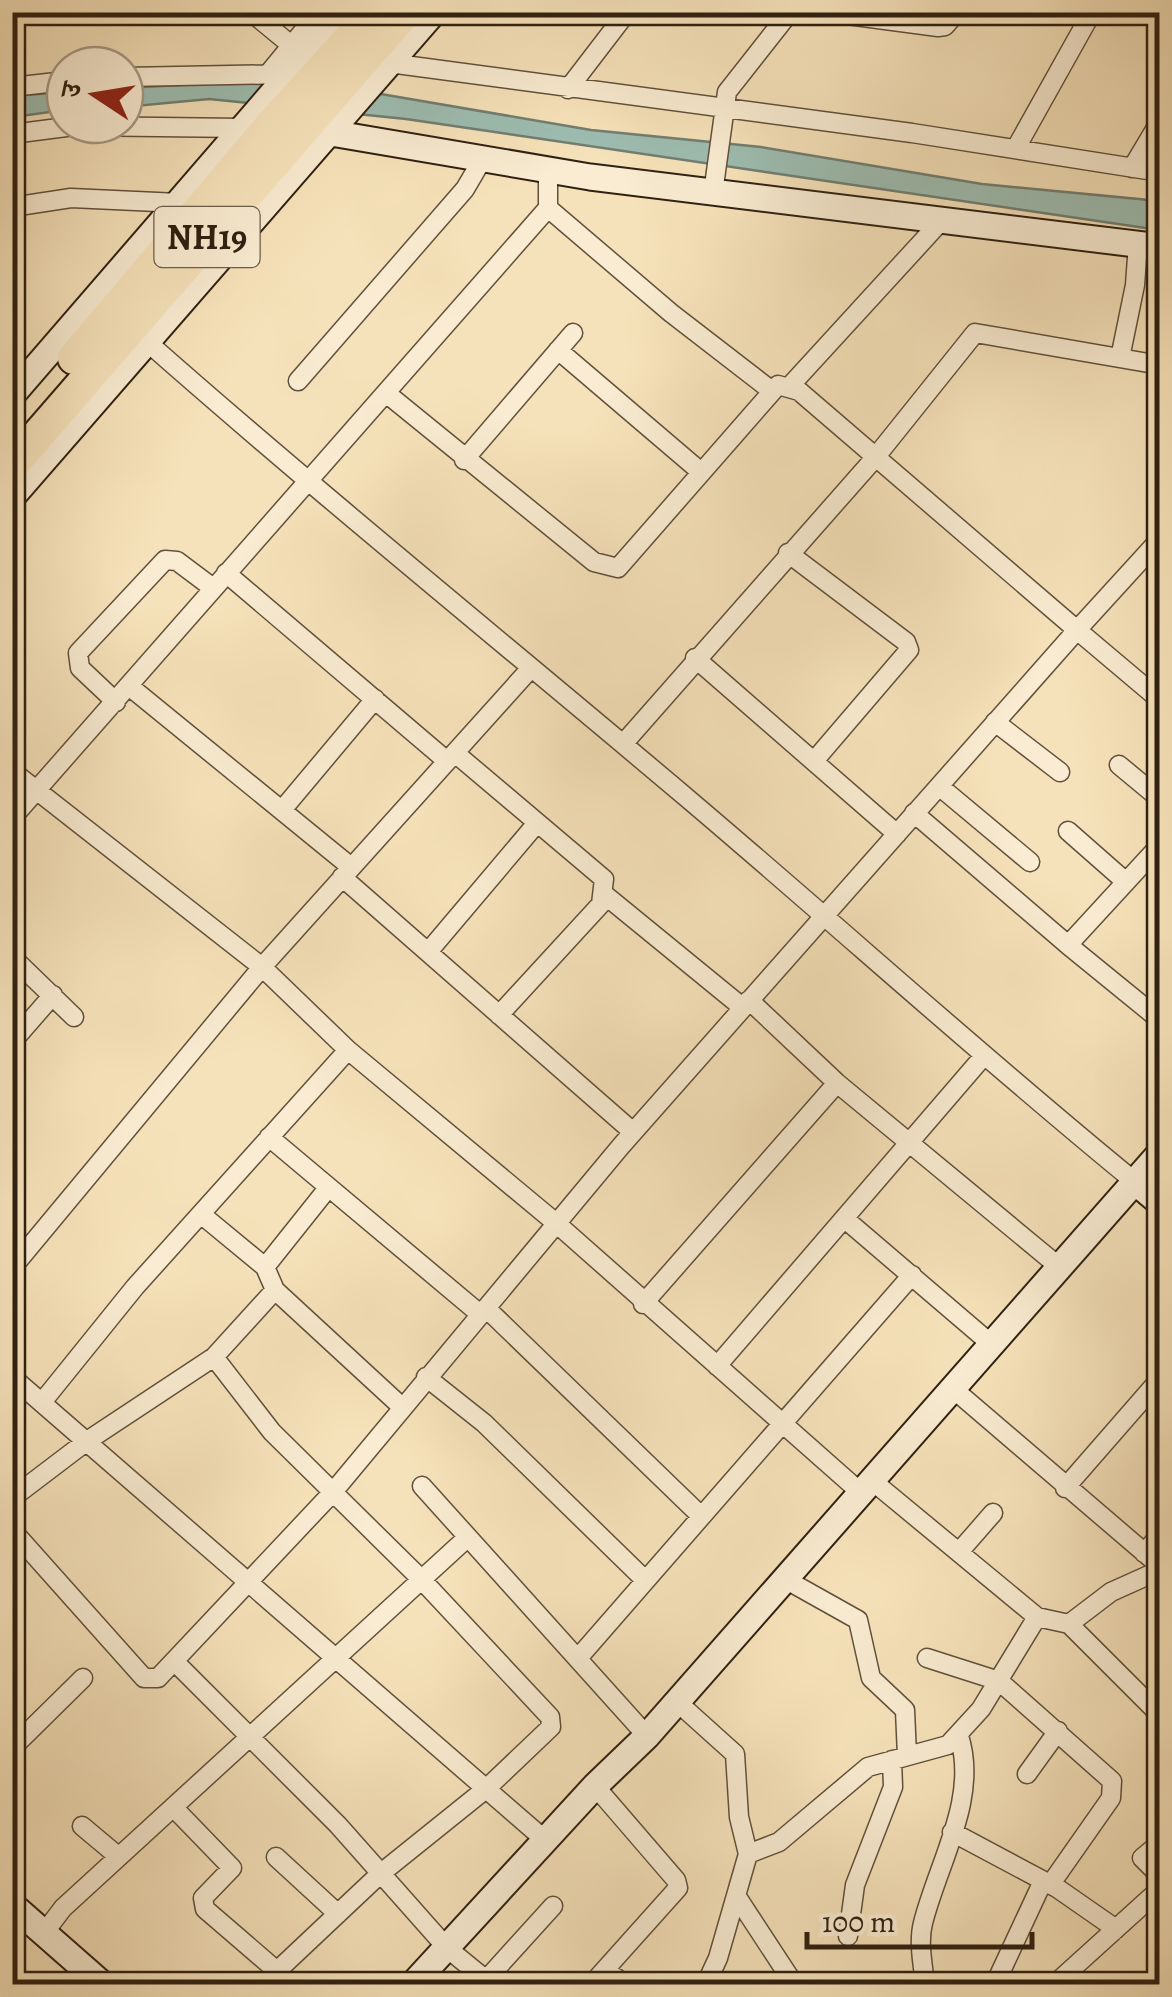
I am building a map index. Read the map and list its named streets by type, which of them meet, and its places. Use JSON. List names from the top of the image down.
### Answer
{
  "streets": {
    "highway": ["NH19"]
  },
  "scale_bar": "100 m",
  "north": "left"
}
